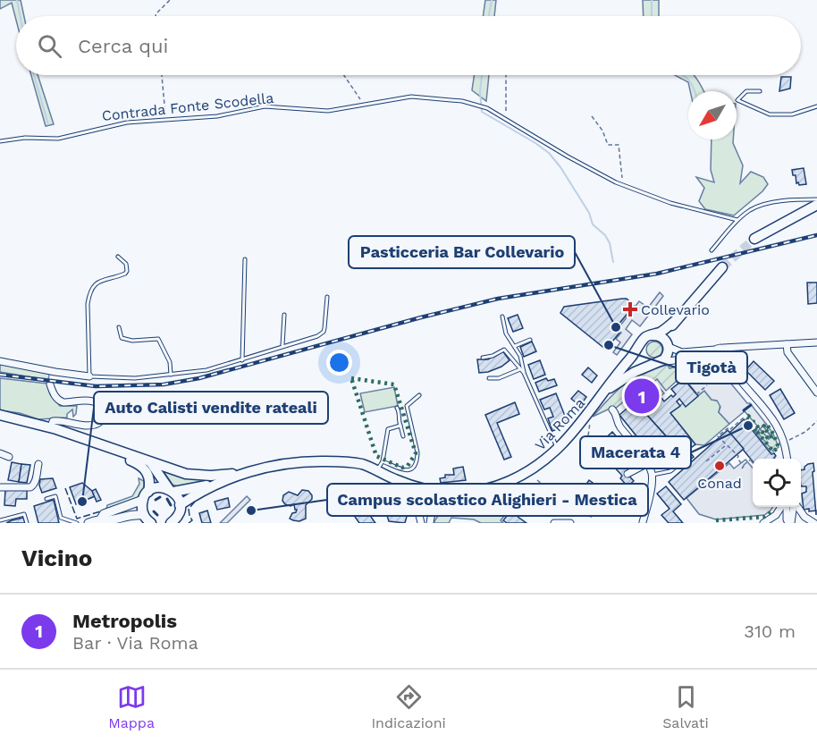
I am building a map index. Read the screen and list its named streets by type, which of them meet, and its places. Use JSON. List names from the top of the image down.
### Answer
{
  "streets": {
    "main road": ["Via Roma"],
    "lane": ["Contrada Fonte Scodella"]
  },
  "places": {
    "health": ["Collevario"],
    "other": [
      "Pasticceria Bar Collevario",
      "Tigotà",
      "Macerata 4",
      "Conad",
      "Auto Calisti vendite rateali",
      "Campus scolastico Alighieri - Mestica"
    ]
  },
  "north": "bottom left",
  "page": {
    "search": "Cerca qui",
    "pins": "1",
    "heading": "Vicino",
    "list": [
      {
        "mark": "1",
        "name": "Metropolis",
        "note": "Bar · Via Roma",
        "value": "310 m"
      }
    ],
    "nav": ["Mappa", "Indicazioni", "Salvati"]
  }
}
